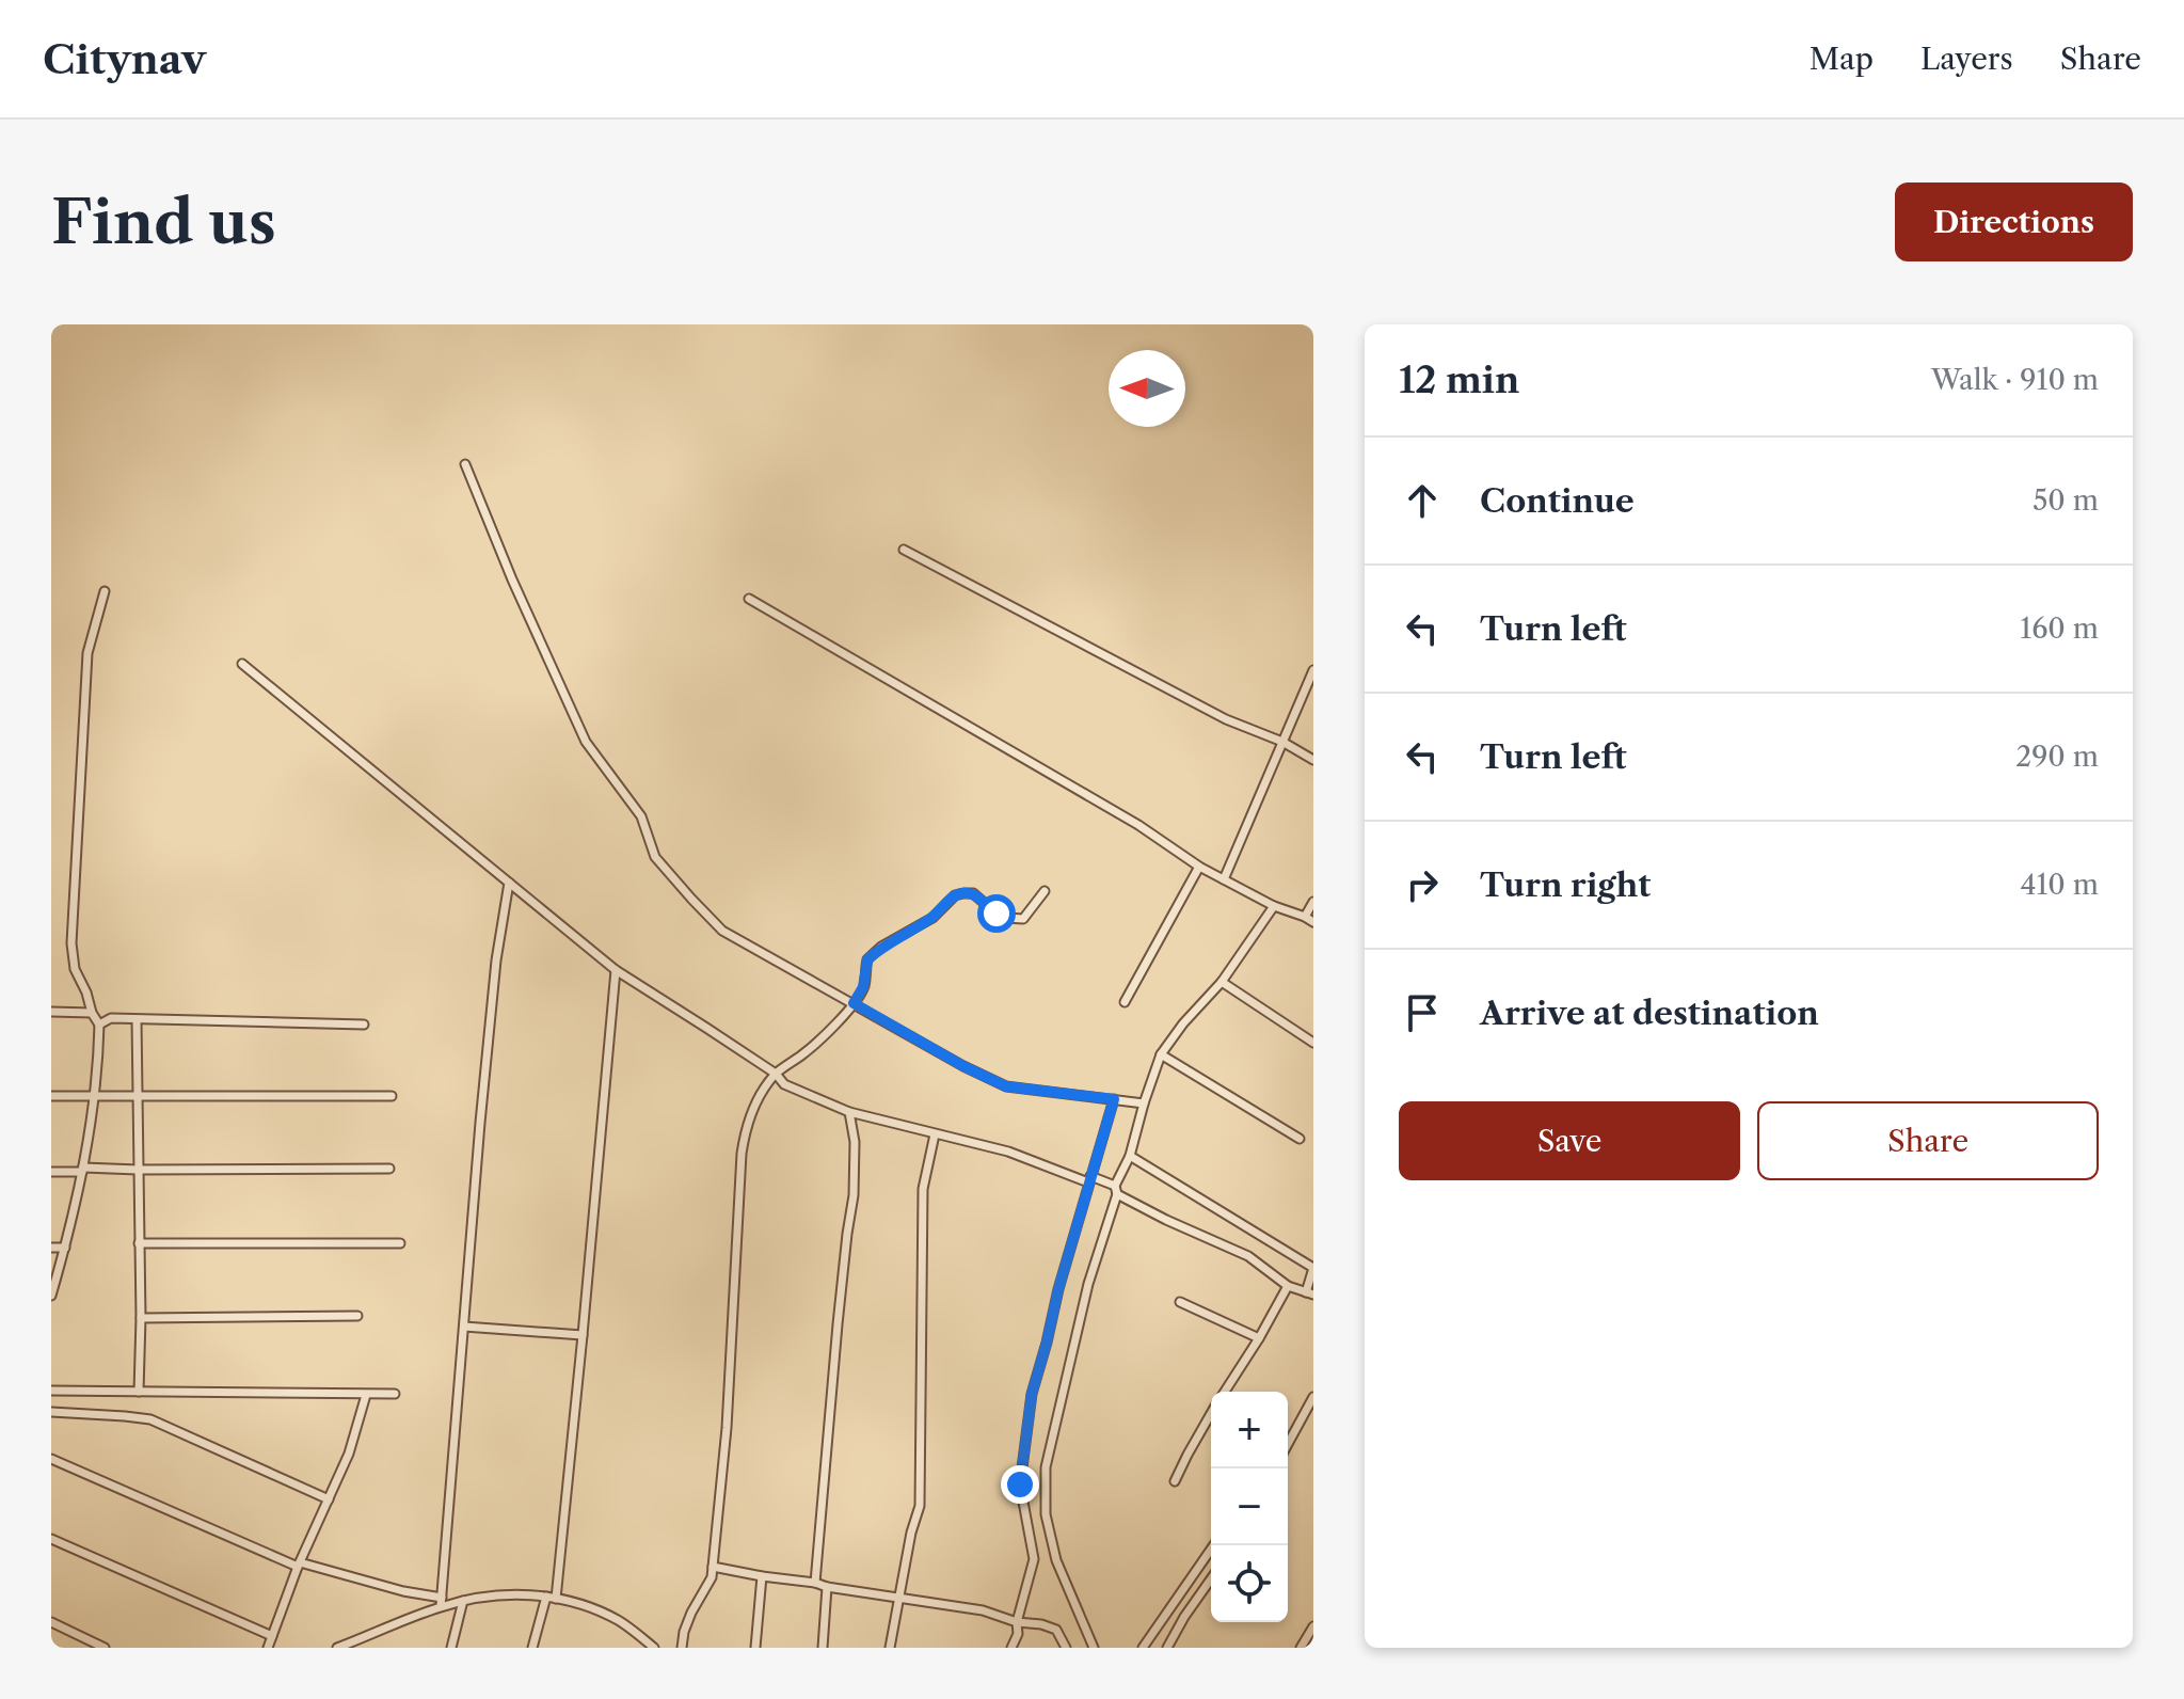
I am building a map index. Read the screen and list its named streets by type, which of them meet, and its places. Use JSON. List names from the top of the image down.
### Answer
{
  "north": "left",
  "page": {
    "header": "Citynav",
    "nav": ["Map", "Layers", "Share"],
    "buttons": [
      "Directions",
      ["Save", "Share"]
    ],
    "title": "Find us",
    "heading": ["12 min", "Walk · 910 m"],
    "list": [
      ["Continue", "50 m"],
      ["Turn left", "160 m"],
      ["Turn left", "290 m"],
      ["Turn right", "410 m"],
      "Arrive at destination"
    ],
    "map_buttons": ["+", "−"]
  }
}
